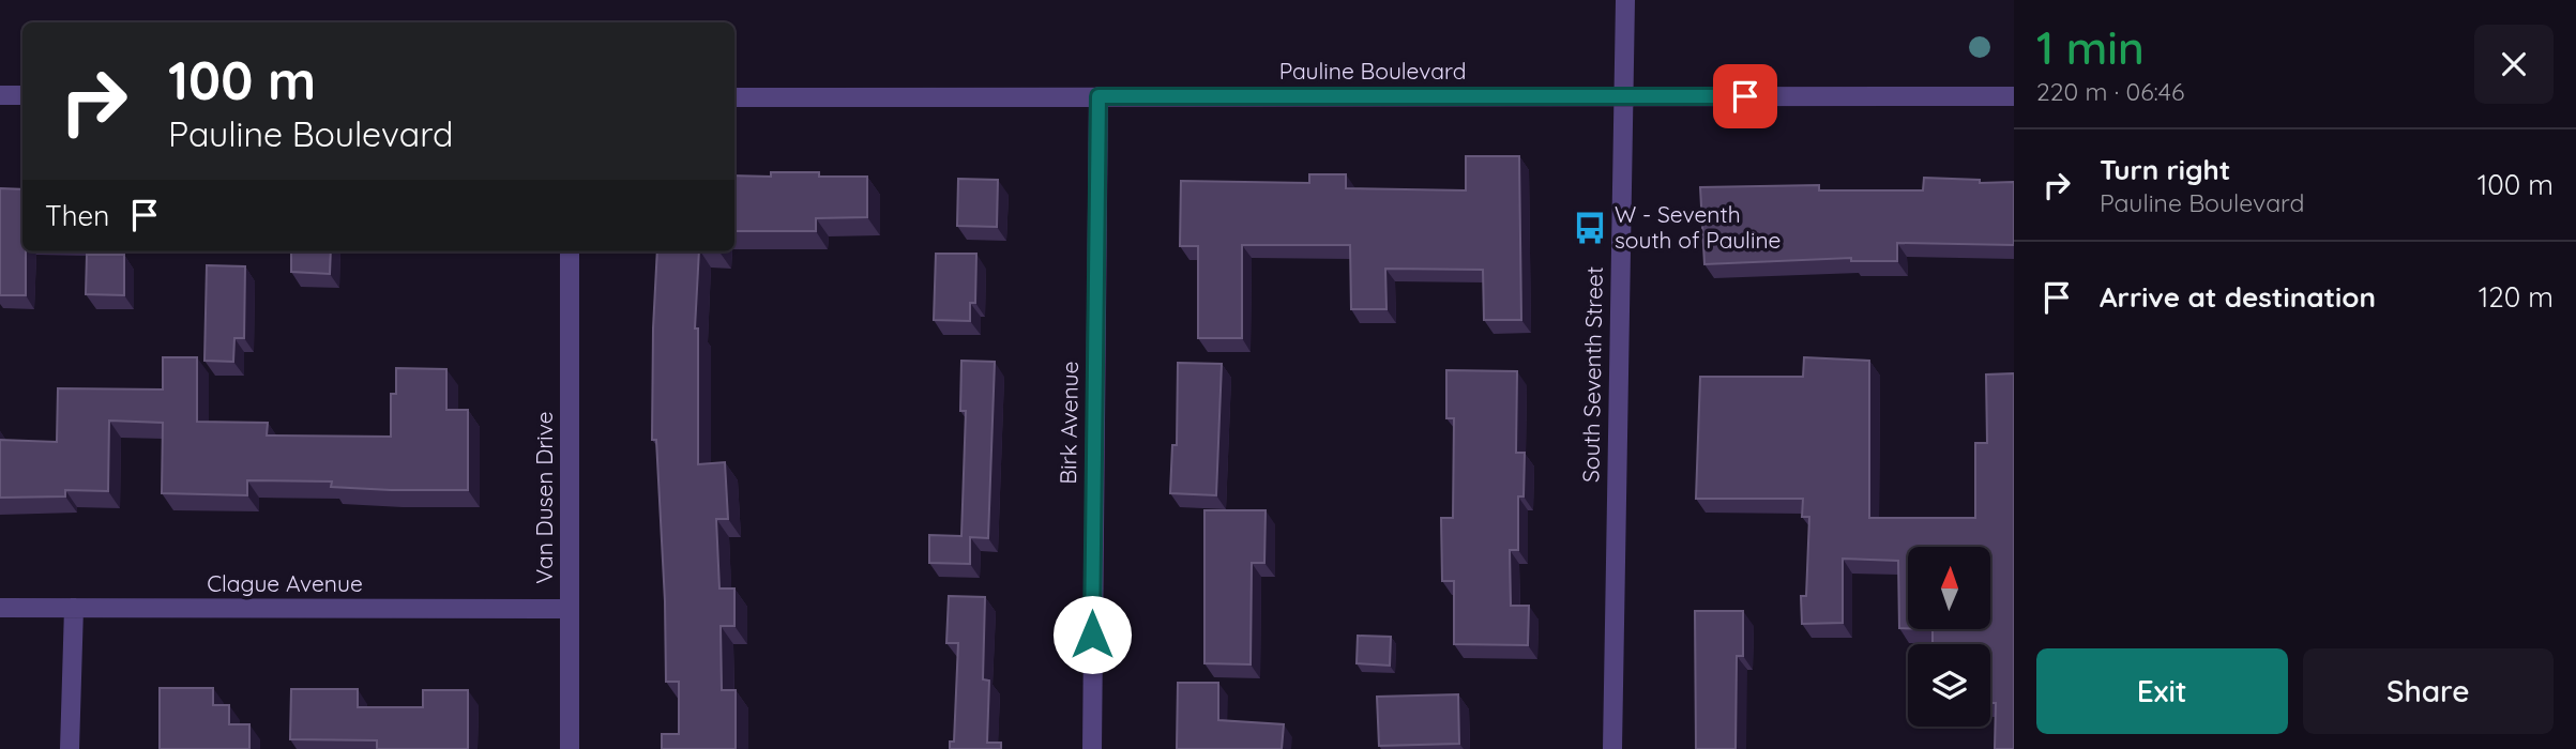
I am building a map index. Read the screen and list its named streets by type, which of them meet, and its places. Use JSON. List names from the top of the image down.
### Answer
{
  "streets": {
    "street": [
      "Pauline Boulevard",
      "South Seventh Street",
      "Birk Avenue",
      "Van Dusen Drive",
      "Clague Avenue"
    ]
  },
  "crossings": [
    ["Pauline Boulevard", "South Seventh Street"],
    ["Pauline Boulevard", "Birk Avenue"],
    ["Van Dusen Drive", "Clague Avenue"]
  ],
  "places": {
    "bus stop": ["W - Seventh south of Pauline"]
  },
  "north": "top",
  "page": {
    "heading": ["1 min", "220 m · 06:46"],
    "turn": ["100 m", "Pauline Boulevard"],
    "list": [
      {
        "name": "Turn right",
        "note": "Pauline Boulevard",
        "value": "100 m"
      },
      {
        "name": "Arrive at destination",
        "value": "120 m"
      }
    ],
    "then": "Then",
    "buttons": ["Exit", "Share"]
  }
}
